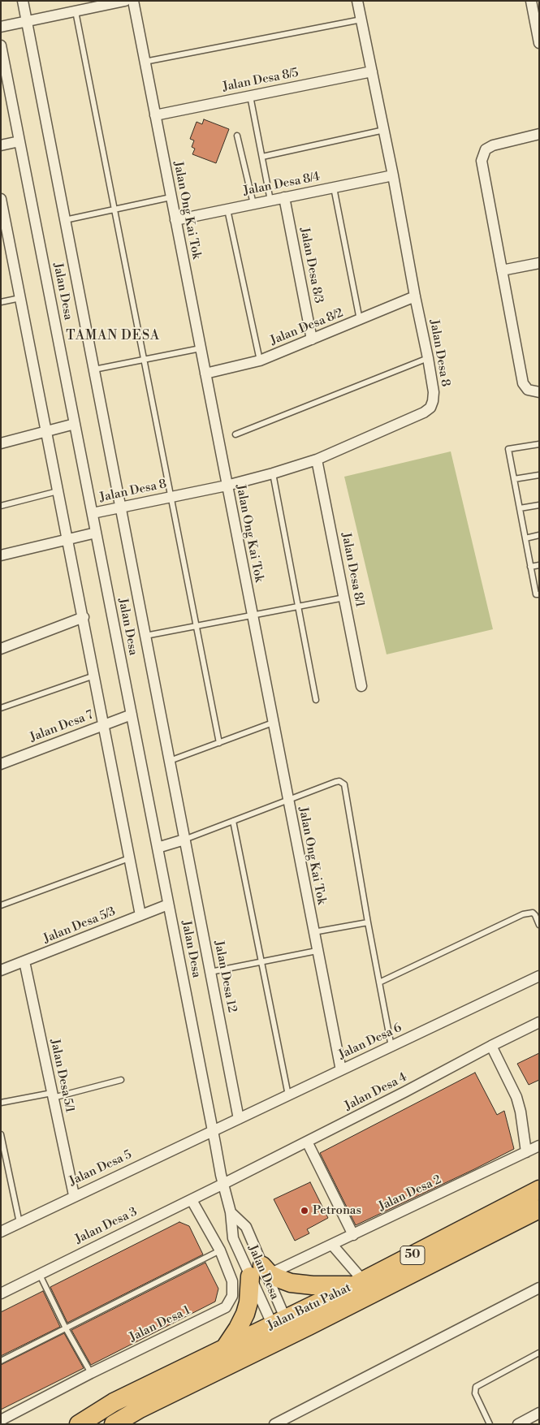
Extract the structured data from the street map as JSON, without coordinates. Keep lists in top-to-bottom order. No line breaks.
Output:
{"streets":{"highway":["50","Jalan Batu Pahat"],"street":["Jalan Desa 8/5","Jalan Desa 8/4","Jalan Ong Kai Tok","Jalan Desa 8/3","Jalan Desa","Jalan Desa 8/2","Jalan Desa 8","Jalan Desa 8/1","Jalan Desa 7","Jalan Desa 5/3","Jalan Desa 12","Jalan Desa 6","Jalan Desa 5/1","Jalan Desa 4","Jalan Desa 5","Jalan Desa 2","Jalan Desa 3","Jalan Desa 1"]},"crossings":[["Jalan Desa 8/5","Jalan Ong Kai Tok"],["Jalan Desa 8/5","Jalan Desa 8"],["Jalan Desa 8/4","Jalan Ong Kai Tok"],["Jalan Desa 8/4","Jalan Desa 8/3"],["Jalan Desa 8/4","Jalan Desa 8"],["Jalan Ong Kai Tok","Jalan Desa 8/2"],["Jalan Ong Kai Tok","Jalan Desa 8"],["Jalan Ong Kai Tok","Jalan Desa 6"],["Jalan Desa 8/3","Jalan Desa 8/2"],["Jalan Desa","Jalan Desa 8"],["Jalan Desa","Jalan Desa 7"],["Jalan Desa","Jalan Desa 5/3"],["Jalan Desa","Jalan Desa 12"],["Jalan Desa","Jalan Desa 6"],["Jalan Desa","Jalan Desa 4"],["Jalan Desa","Jalan Desa 5"],["Jalan Desa","Jalan Desa 2"],["Jalan Desa","Jalan Desa 3"],["Jalan Desa","Jalan Batu Pahat"],["Jalan Desa 8/2","Jalan Desa 8"],["Jalan Desa 8","Jalan Desa 8/1"],["Jalan Desa 5/3","Jalan Desa 5/1"],["Jalan Desa 12","Jalan Desa 6"],["Jalan Desa 6","Jalan Desa 5"],["Jalan Desa 5/1","Jalan Desa 5"],["Jalan Desa 4","Jalan Desa 3"],["Jalan Desa 3","Jalan Desa 1"]],"districts":["TAMAN DESA"],"places":["Petronas"]}
